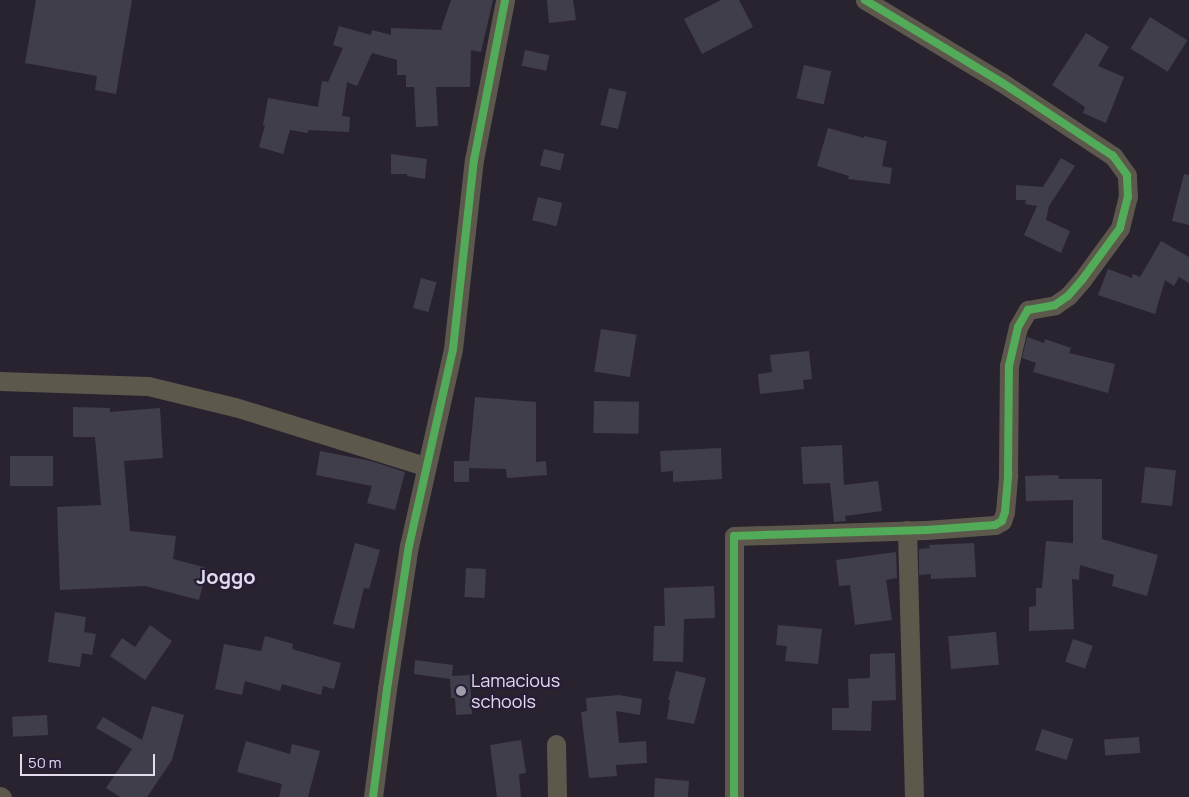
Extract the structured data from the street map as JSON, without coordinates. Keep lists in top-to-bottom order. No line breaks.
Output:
{"districts":["Joggo"],"places":["Lamacious schools"],"scale_bar":"50 m"}
